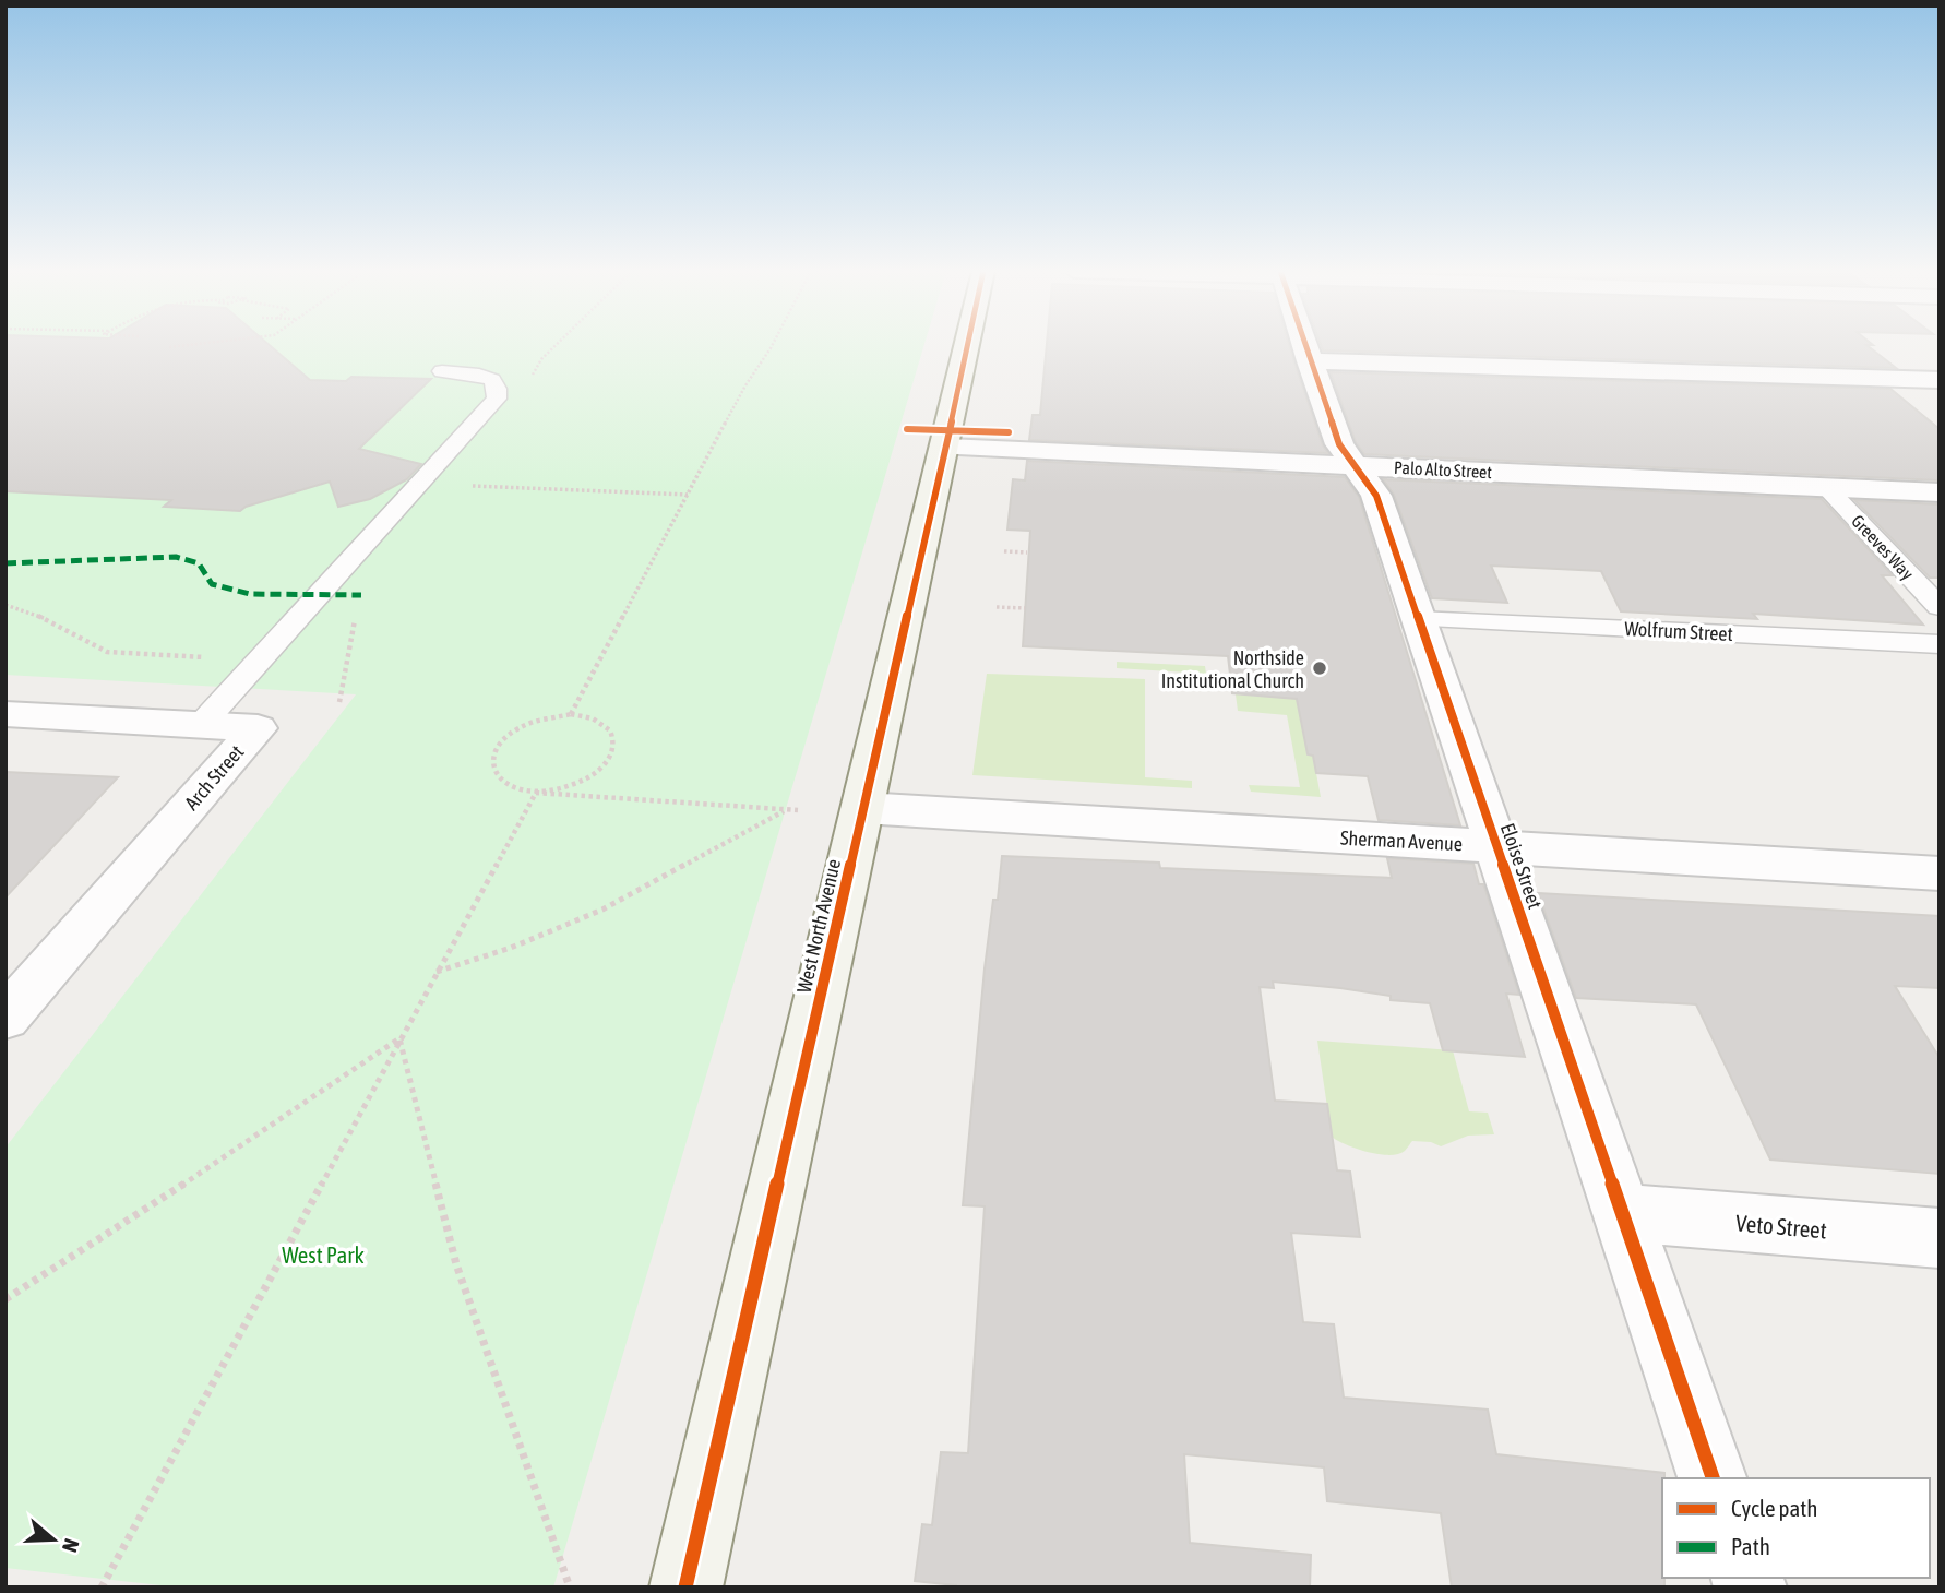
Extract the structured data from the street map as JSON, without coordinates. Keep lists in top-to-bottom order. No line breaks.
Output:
{"streets":{"main road":["West North Avenue"],"street":["Palo Alto Street","Arch Street","Sherman Avenue","Eloise Street","Veto Street"],"lane":["Greeves Way","Wolfrum Street"]},"crossings":[["Palo Alto Street","Greeves Way"],["Palo Alto Street","Eloise Street"],["Palo Alto Street","West North Avenue"],["Wolfrum Street","Eloise Street"],["Sherman Avenue","Eloise Street"],["Sherman Avenue","West North Avenue"],["Eloise Street","Veto Street"]],"parks":["West Park"],"places":["Northside Institutional Church"],"legend":["Cycle path","Path"],"north":"right"}
